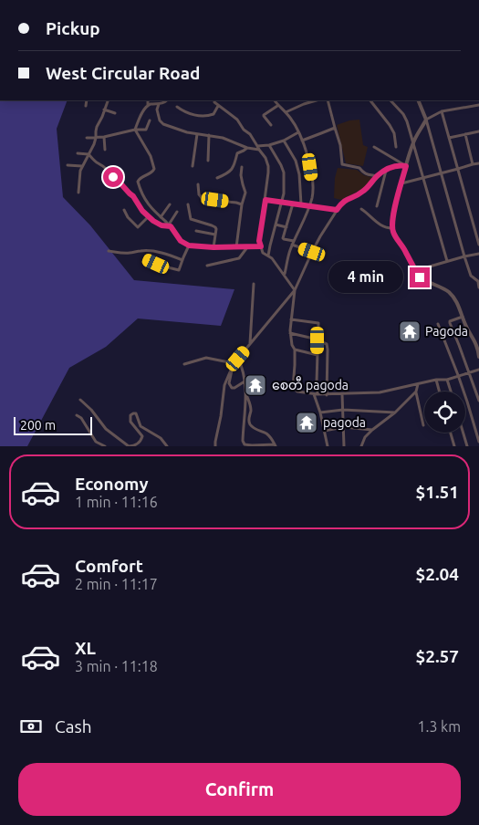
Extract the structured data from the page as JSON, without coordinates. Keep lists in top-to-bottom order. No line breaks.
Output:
{"places":{"temple":["Pagoda","စေတီ pagoda","pagoda"]},"scale_bar":"200 m","page":{"banner":["Pickup","West Circular Road"],"bubble":"4 min","scale":"200 m","list":[{"name":"Economy","note":"1 min · 11:16","value":"$1.51"},{"name":"Comfort","note":"2 min · 11:17","value":"$2.04"},{"name":"XL","note":"3 min · 11:18","value":"$2.57"}],"pay":["Cash","1.3 km"],"buttons":"Confirm"}}
